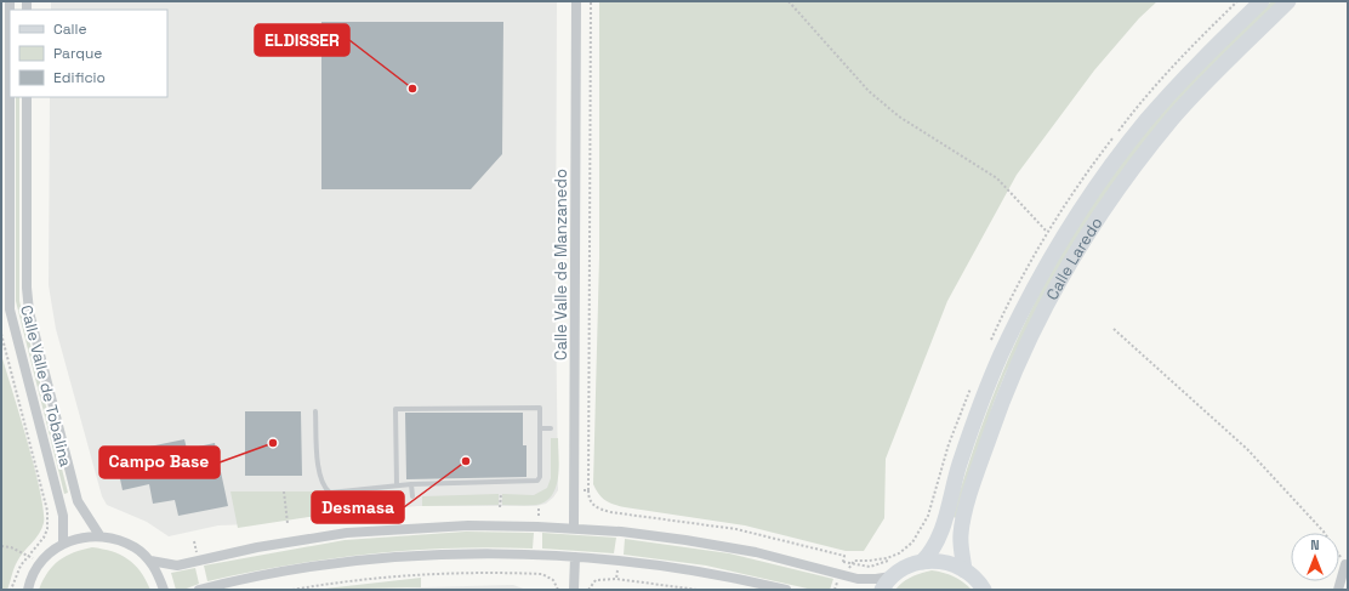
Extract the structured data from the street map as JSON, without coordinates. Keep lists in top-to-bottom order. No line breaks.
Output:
{"streets":{"main road":["Calle Laredo"],"street":["Calle Valle de Manzanedo","Calle Valle de Tobalina"]},"places":["ELDISSER","Campo Base","Desmasa"],"legend":["Calle","Parque","Edificio"],"north":"top"}
